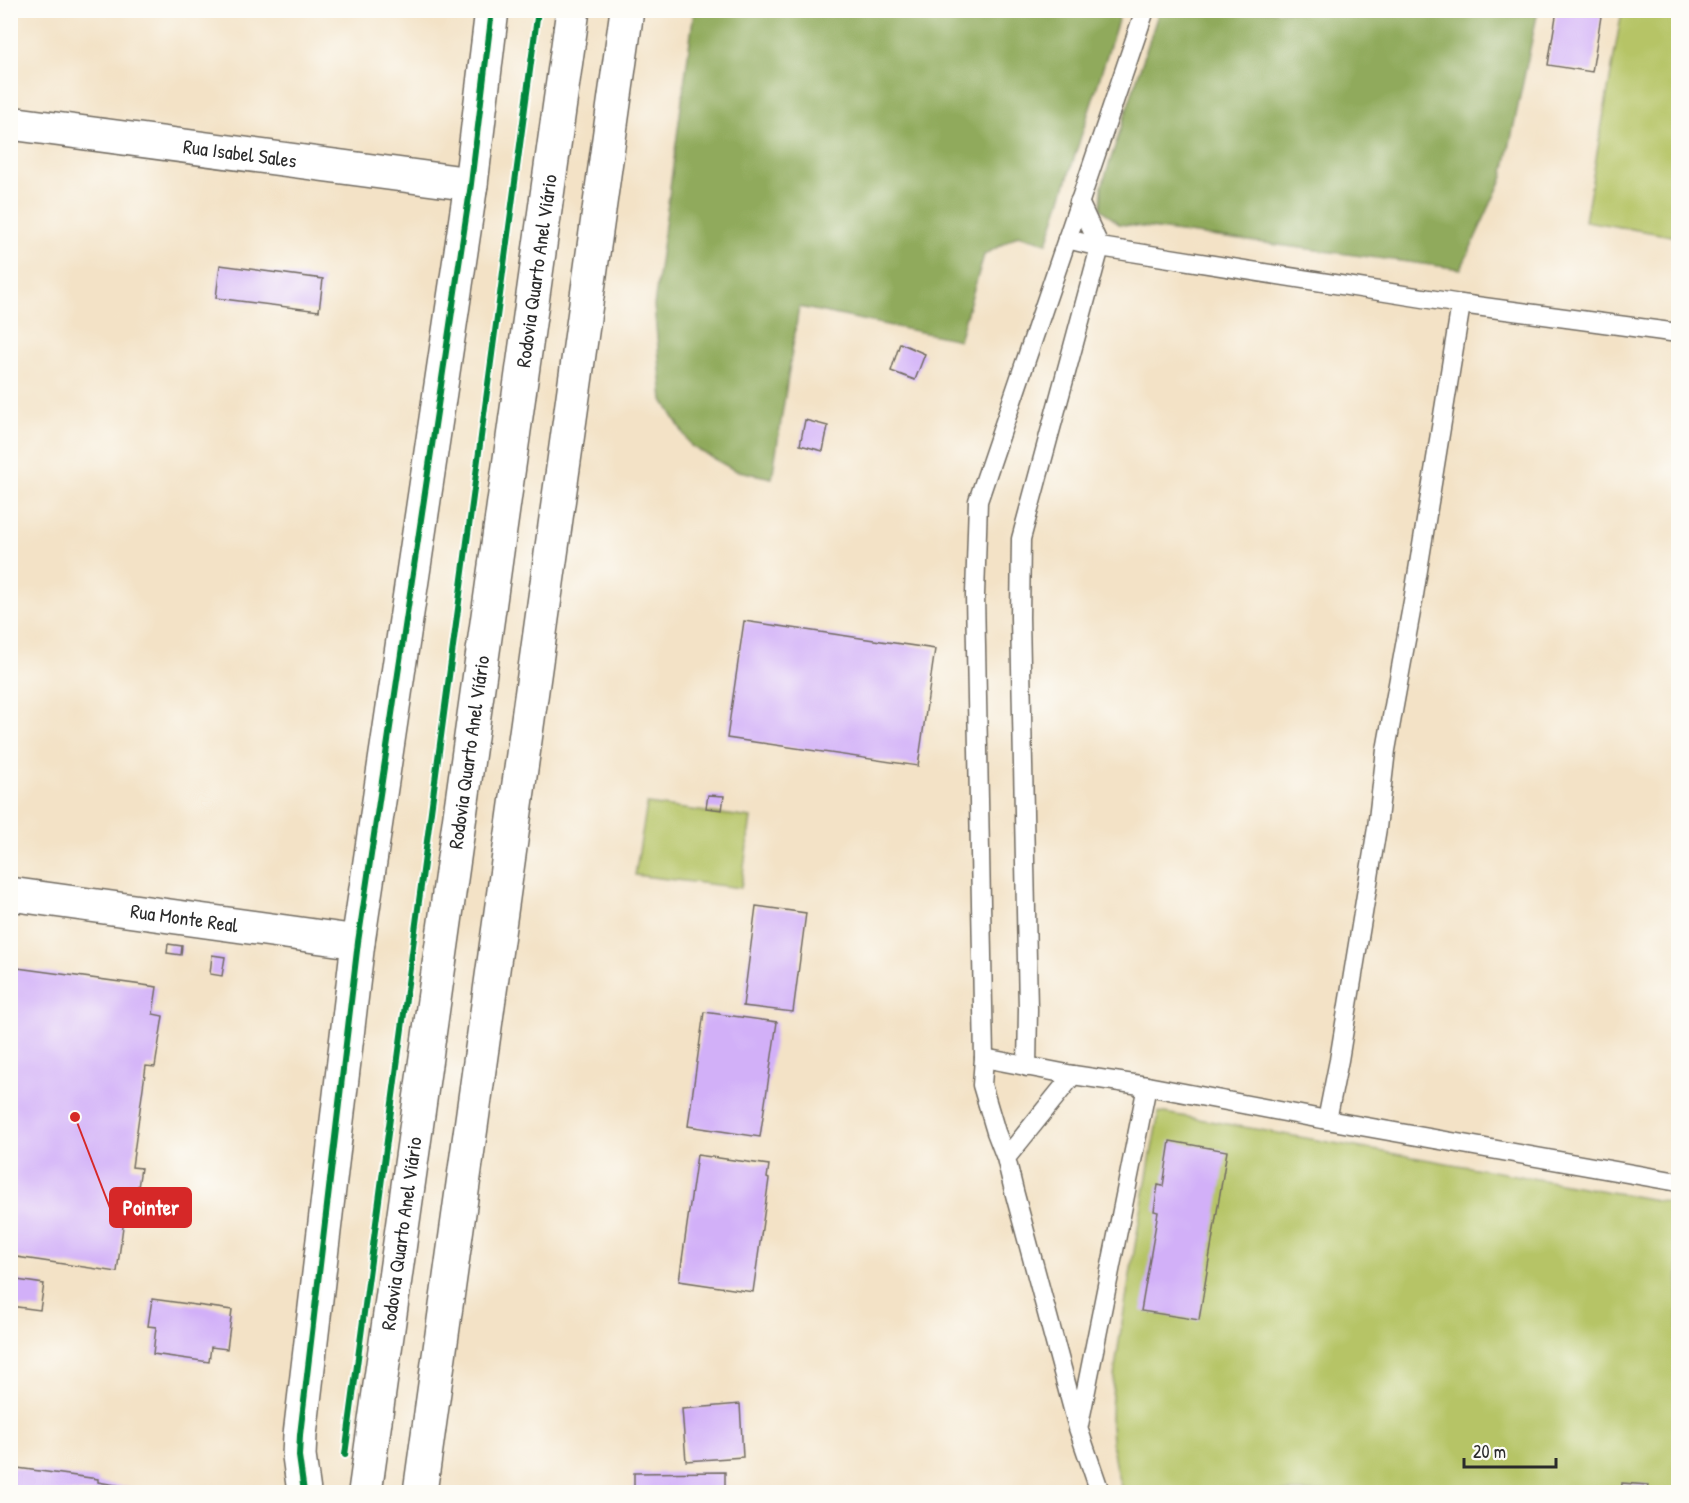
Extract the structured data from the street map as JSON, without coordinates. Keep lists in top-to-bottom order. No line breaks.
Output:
{"streets":{"main road":["Rua Isabel Sales","Rodovia Quarto Anel Viário","Rua Monte Real"]},"places":["Pointer"],"scale_bar":"20 m"}
